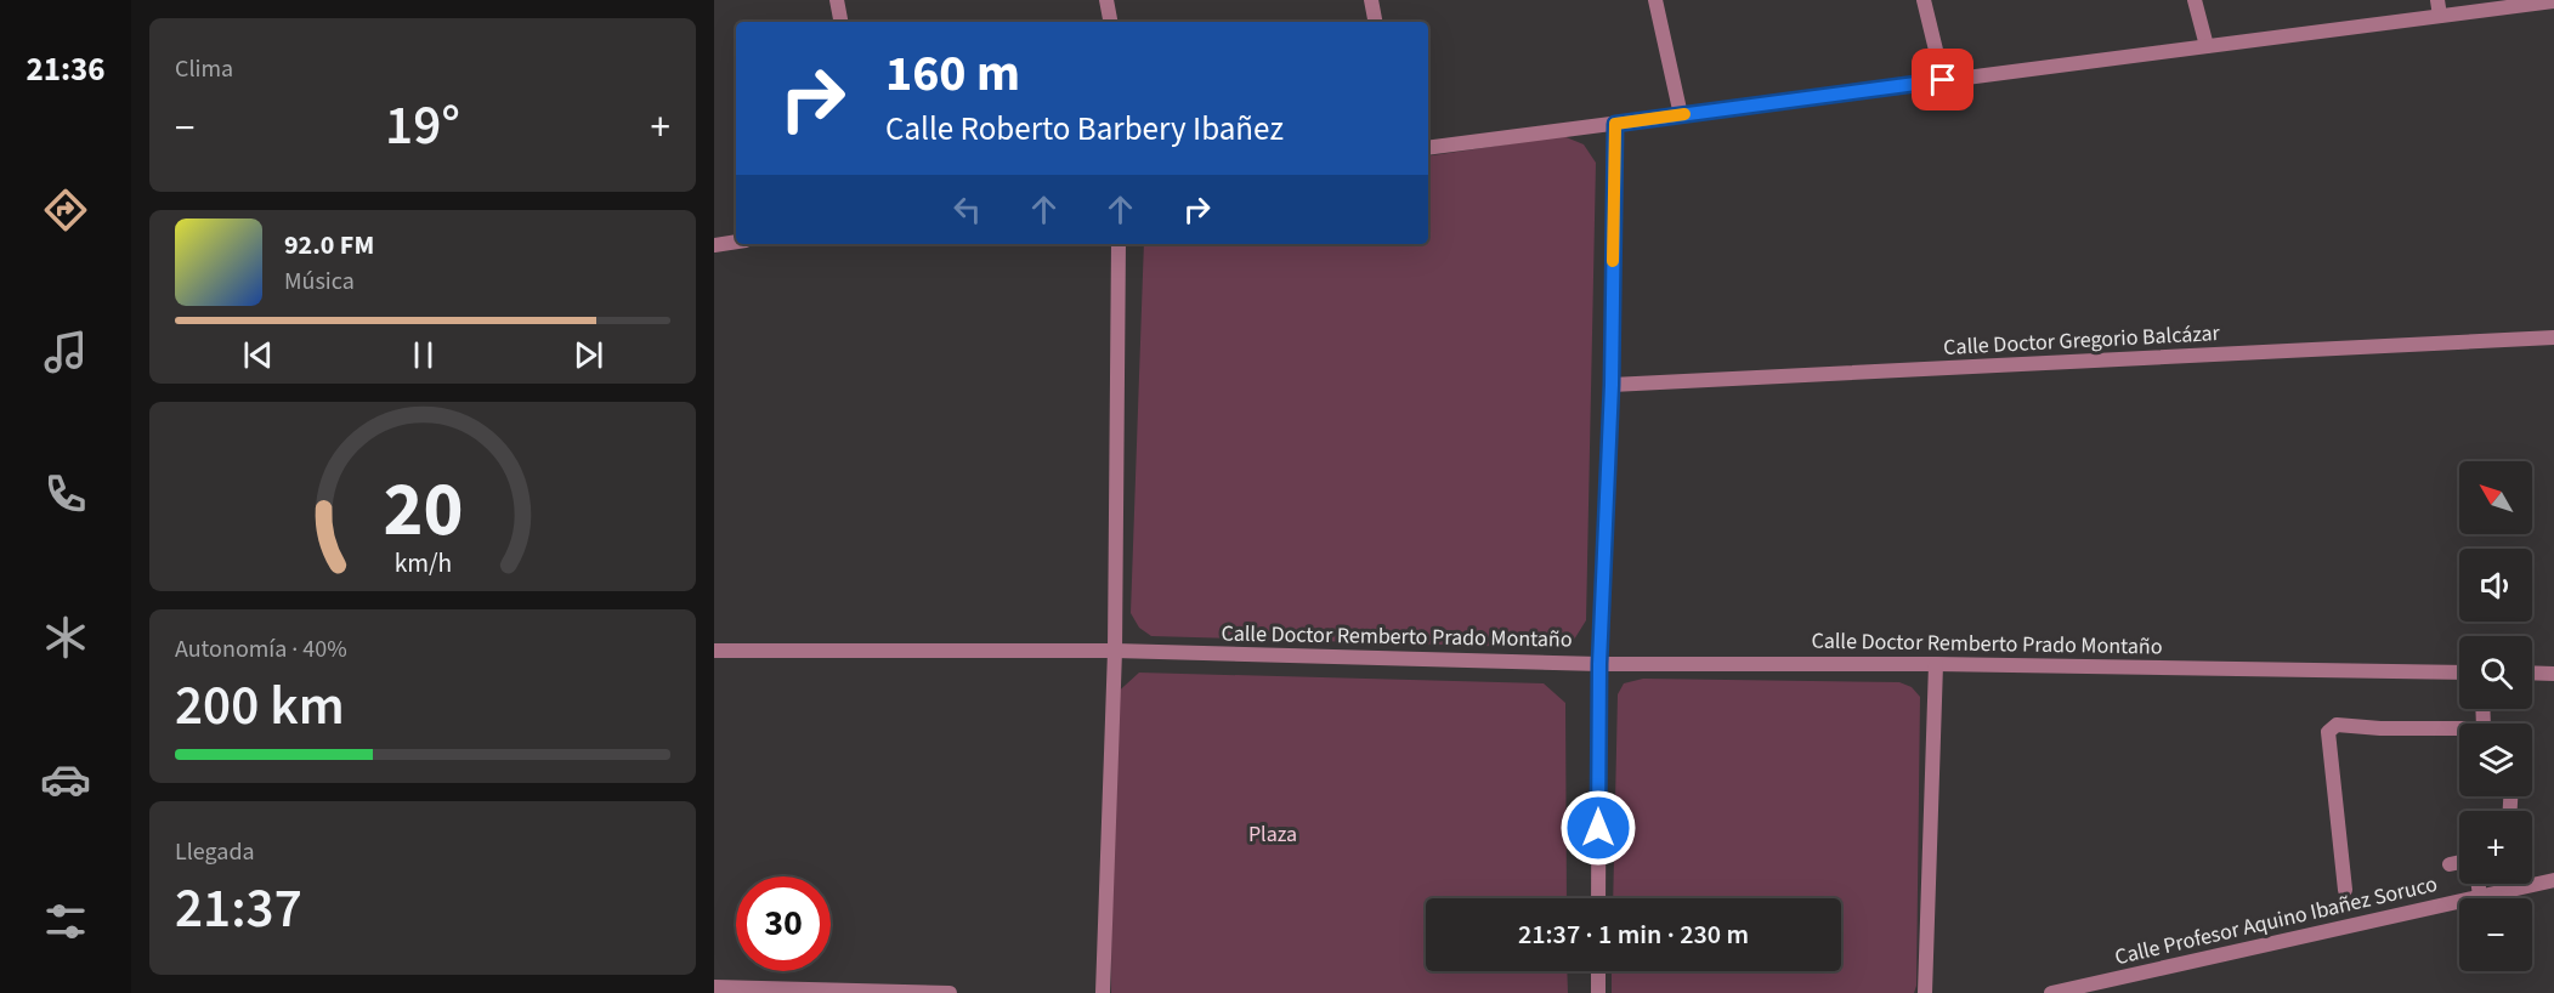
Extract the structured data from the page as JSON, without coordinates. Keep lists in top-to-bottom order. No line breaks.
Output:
{"streets":{"street":["Calle Doctor Gregorio Balcázar","Calle Doctor Remberto Prado Montaño","Calle Profesor Aquino Ibañez Soruco"]},"parks":["Plaza"],"north":"top left","page":{"tabs":"21:36","tile":["Clima",["Autonomía · 40%","200 km"],["Llegada","21:37"]],"turn":["160 m","Calle Roberto Barbery Ibañez"],"heat":["−","19°","+"],"song":["92.0 FM","Música"],"map_buttons":["+","−"],"limit":"30","trip":"21:37 · 1 min · 230 m","gauge":["20","km/h"]}}
